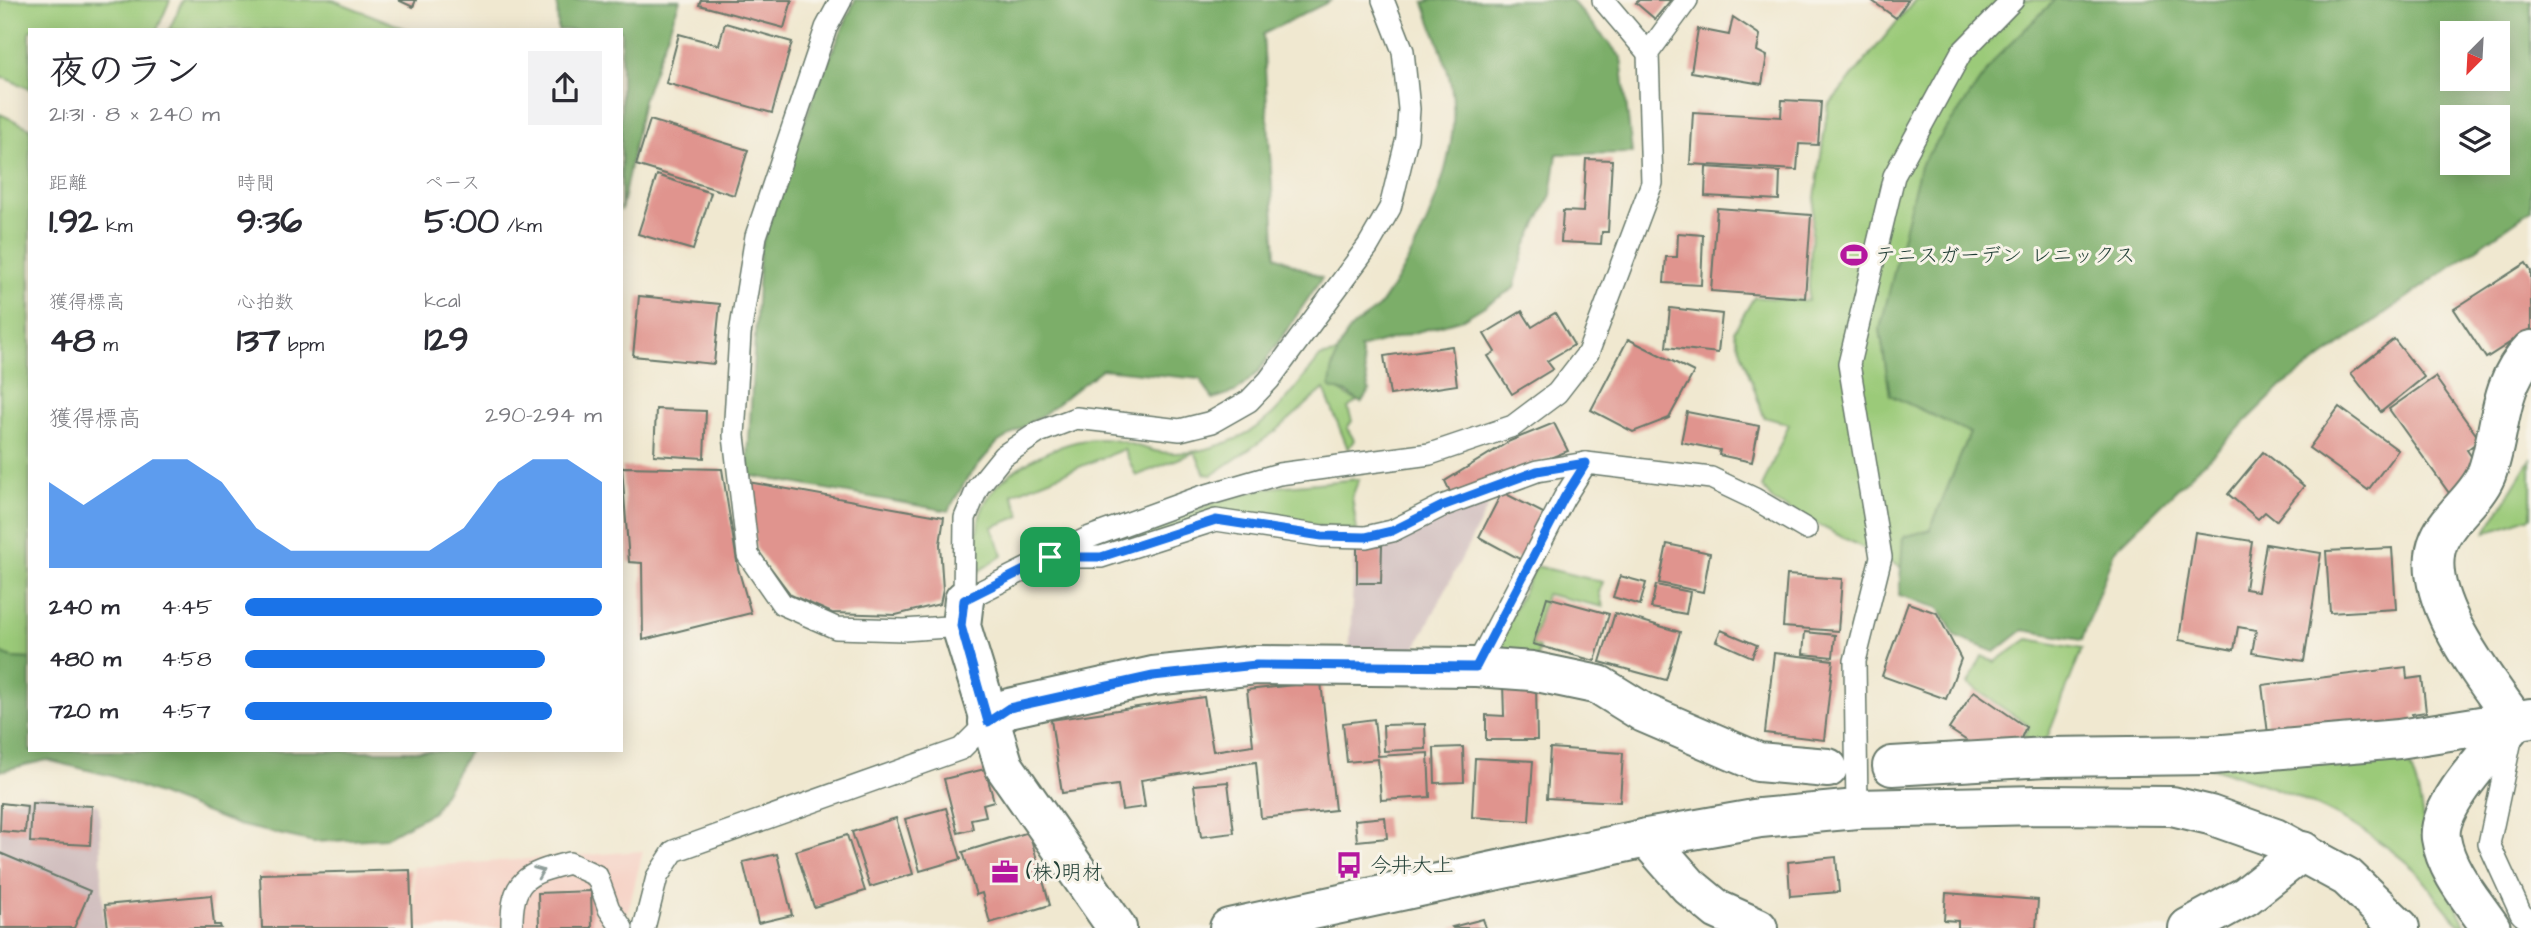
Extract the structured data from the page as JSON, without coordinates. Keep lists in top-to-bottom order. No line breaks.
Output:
{"places":{"sports":["テニスガーデン レニックス"],"bus stop":["今井大上"],"office":["(株)明材"]},"north":"bottom left","page":{"heading":["夜のラン","21:31 · 8 × 240 m"],"stats":[["距離","1.92 km"],["時間","9:36"],["ペース","5:00 /km"],["獲得標高","48 m"],["心拍数","137 bpm"],["kcal","129"]],"chart":["獲得標高","290–294 m"],"list":[{"name":"240 m","note":"4:45"},{"name":"480 m","note":"4:58"},{"name":"720 m","note":"4:57"}]}}
